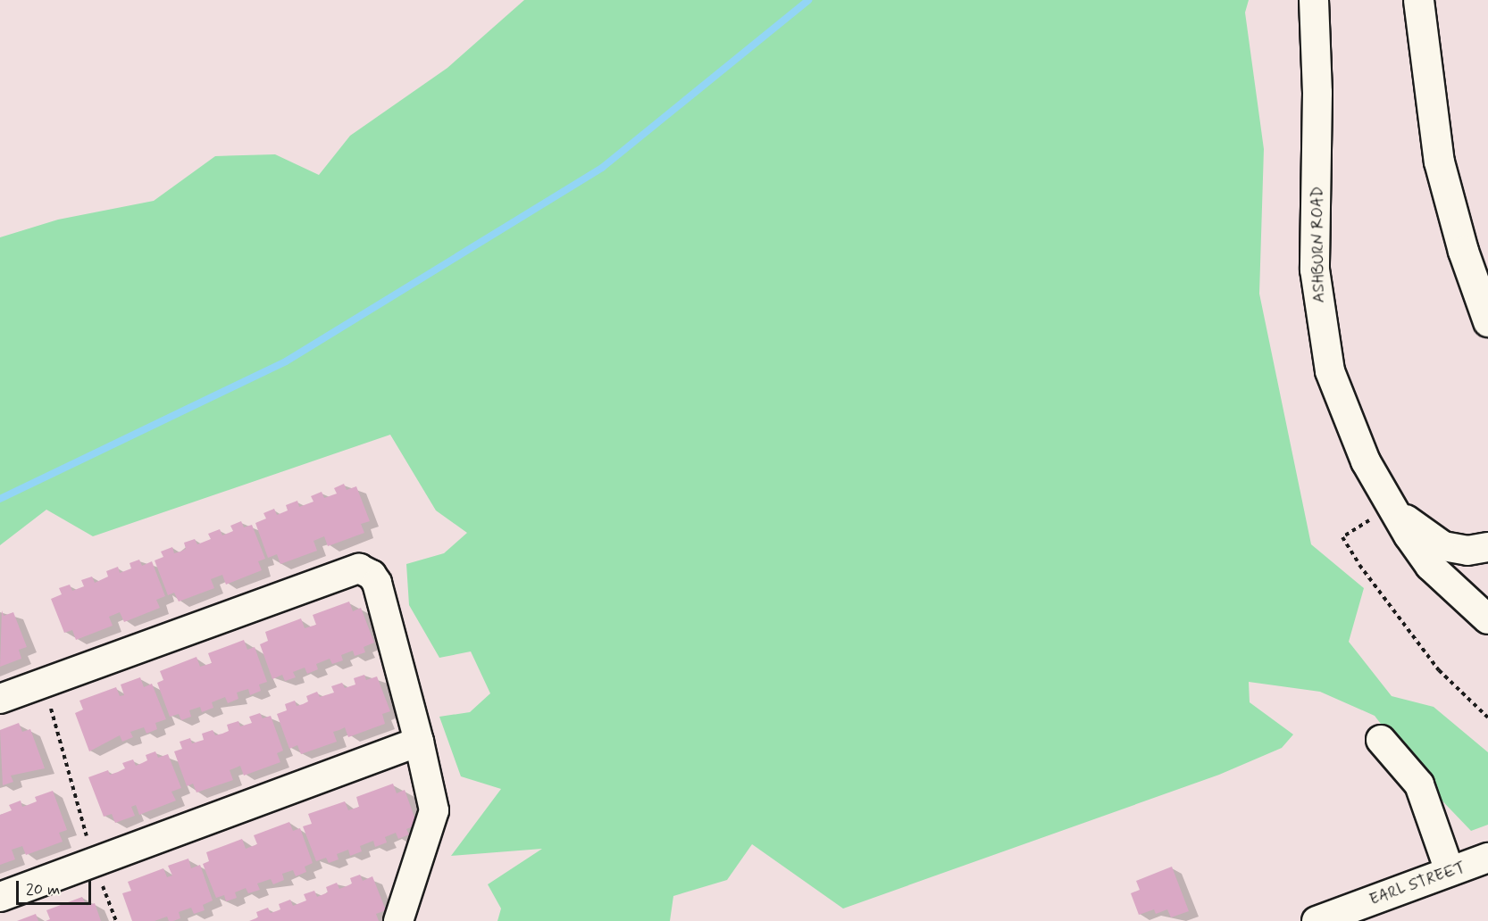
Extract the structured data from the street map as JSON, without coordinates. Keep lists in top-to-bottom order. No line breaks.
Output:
{"streets":{"street":["ASHBURN ROAD","EARL STREET"]},"scale_bar":"20 m"}
